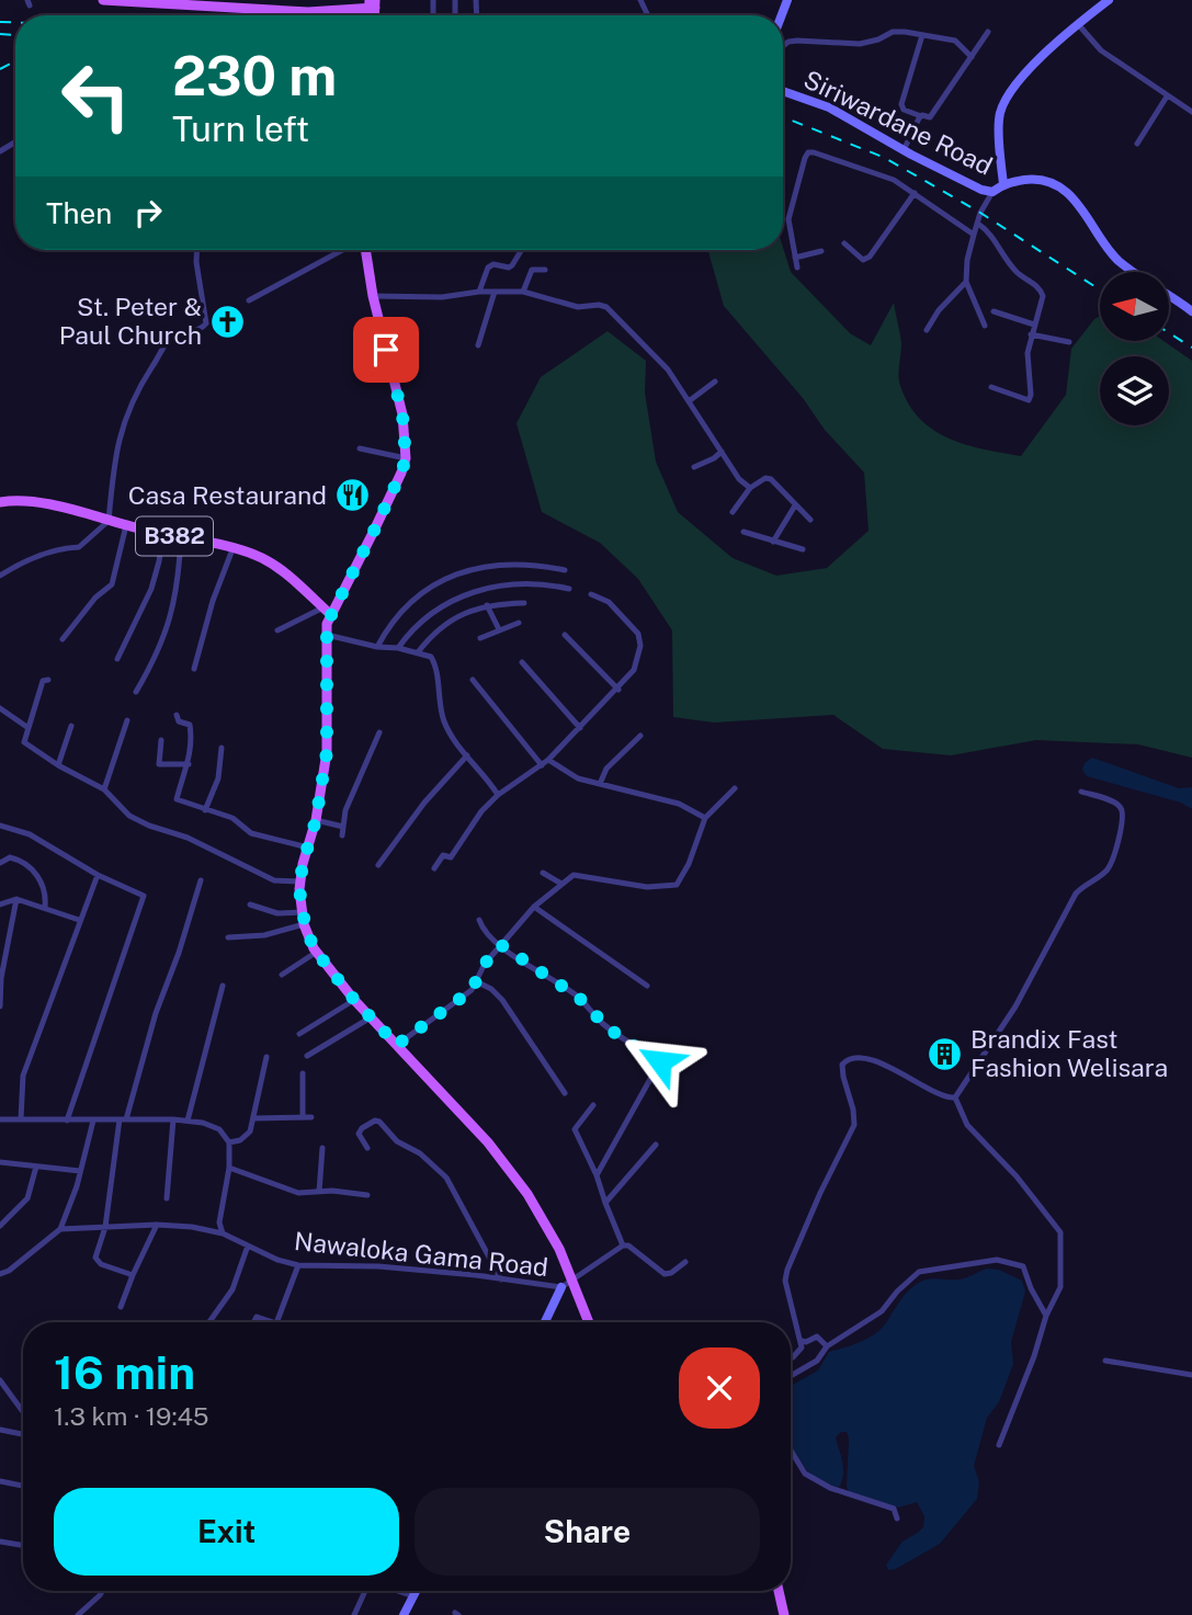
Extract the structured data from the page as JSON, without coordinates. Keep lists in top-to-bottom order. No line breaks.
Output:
{"streets":{"main road":["B382"],"street":["Siriwardane Road","Nawaloka Gama Road"]},"places":{"church":["St. Peter & Paul Church"],"restaurant":["Casa Restaurand"],"building":["Brandix Fast Fashion Welisara"]},"north":"left","page":{"turn":["230 m","Turn left"],"then":"Then","heading":["16 min","1.3 km · 19:45"],"buttons":["Exit","Share"]}}
